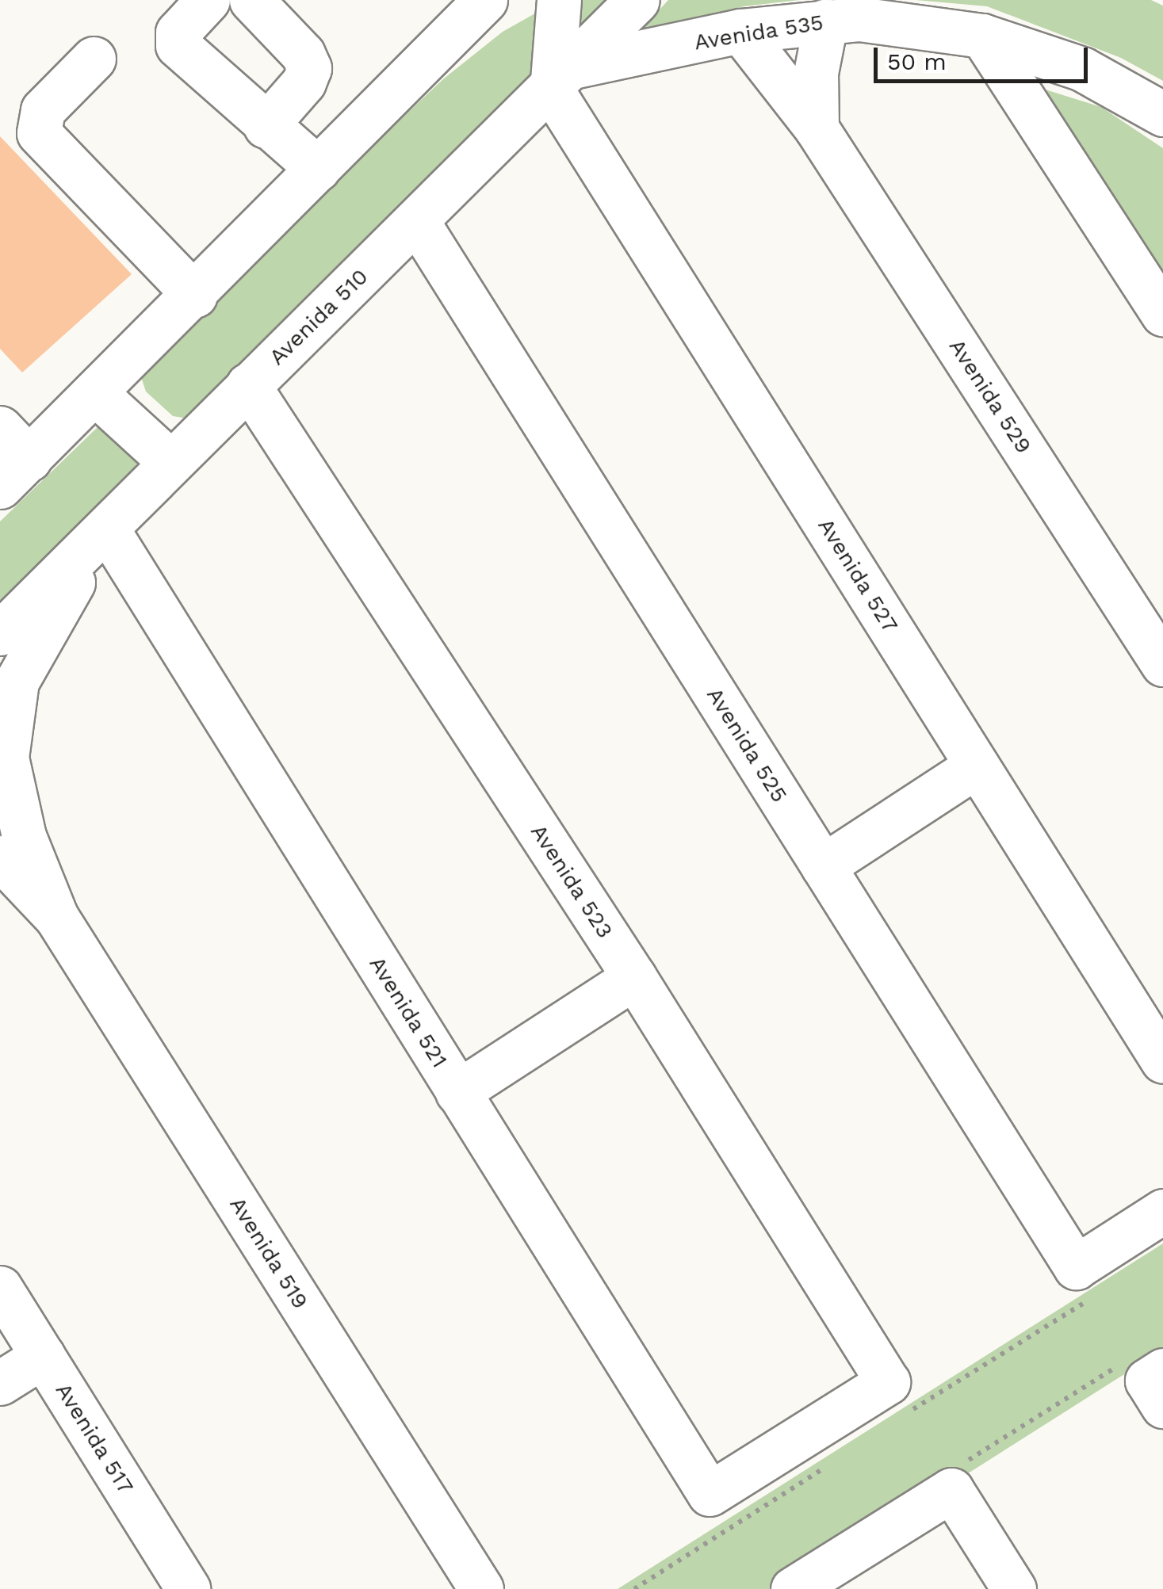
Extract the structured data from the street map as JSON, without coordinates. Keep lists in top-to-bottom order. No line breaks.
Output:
{"streets":{"street":["Avenida 535","Avenida 510","Avenida 529","Avenida 527","Avenida 525","Avenida 523","Avenida 521","Avenida 519","Avenida 517"]},"crossings":[["Avenida 535","Avenida 510"],["Avenida 535","Avenida 529"],["Avenida 535","Avenida 527"],["Avenida 510","Avenida 527"],["Avenida 510","Avenida 525"],["Avenida 510","Avenida 523"],["Avenida 510","Avenida 521"]],"scale_bar":"50 m"}
